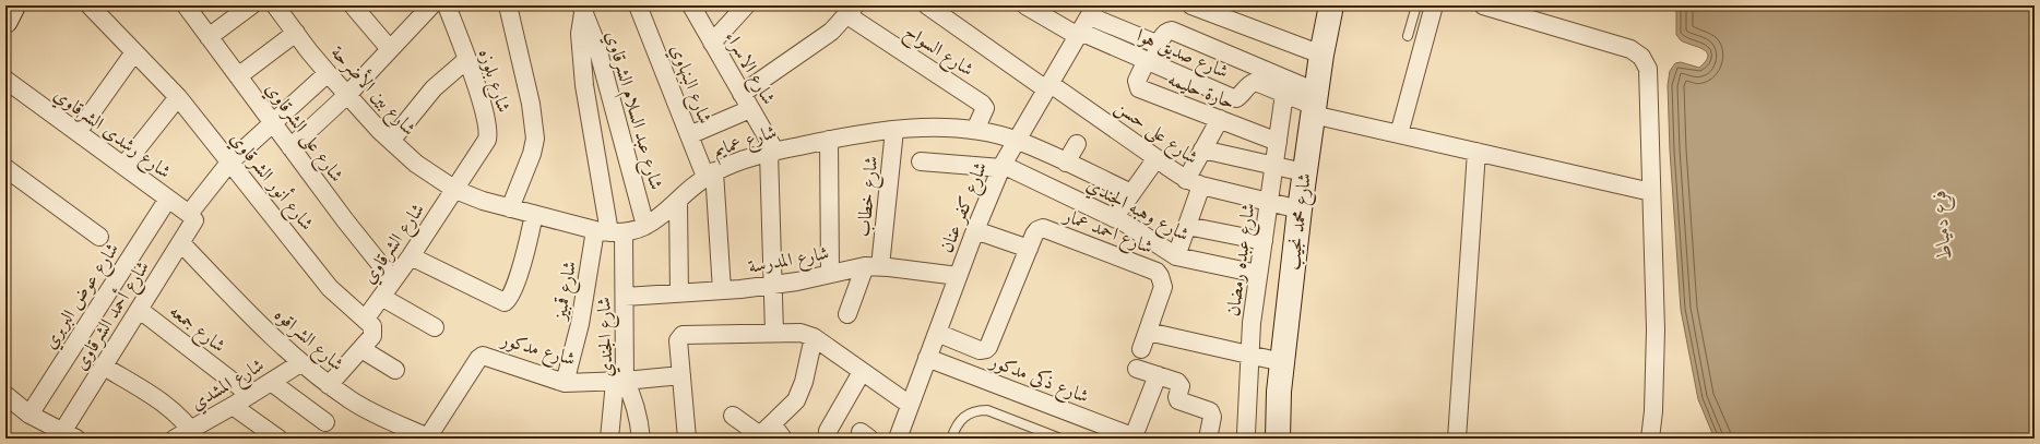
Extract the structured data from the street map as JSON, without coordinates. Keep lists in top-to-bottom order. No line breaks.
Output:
{"streets":{"street":["شارع السواح","شارع صديق هوا","شارع الاسراء","شارع بلوزه","شارع البنهاوي","شارع بين الأضرحة","حارة حليمه","شارع عبد السلام الشرقاوي","شارع على الشرقاوي","شارع على حسن","شارع رشدى الشرقاوي","شارع عمايم","شارع أنور الشرقاوي","شارع خطاب","شارع كفر عنان","شارع وهبه الجندي","شارع محمد نجيب","شارع احمد عمار","شارع الشرقاوي","شارع المدرسة","شارع عبده رمضان","شارع قمبيز","شارع عوض البربري","شارع أحمد الشرقاوى","شارع جمعه","شارع الجندي","شارع الشراقوه","شارع مدكور","شارع ذكى مدكور","شارع المشدي"]},"crossings":[["شارع السواح","شارع عمايم"],["شارع صديق هوا","حارة حليمه"],["شارع صديق هوا","شارع كفر عنان"],["شارع صديق هوا","شارع محمد نجيب"],["شارع صديق هوا","شارع عبده رمضان"],["شارع الاسراء","شارع عمايم"],["شارع بلوزه","شارع بين الأضرحة"],["شارع بلوزه","شارع الشرقاوي"],["شارع البنهاوي","شارع عمايم"],["شارع البنهاوي","شارع المدرسة"],["شارع بين الأضرحة","شارع الشرقاوي"],["شارع بين الأضرحة","شارع أحمد الشرقاوى"],["حارة حليمه","شارع عبده رمضان"],["شارع عبد السلام الشرقاوي","شارع عمايم"],["شارع على الشرقاوي","شارع الشرقاوي"],["شارع على الشرقاوي","شارع أحمد الشرقاوى"],["شارع على حسن","شارع كفر عنان"],["شارع على حسن","شارع محمد نجيب"],["شارع على حسن","شارع عبده رمضان"],["شارع رشدى الشرقاوي","شارع عوض البربري"],["شارع رشدى الشرقاوي","شارع أحمد الشرقاوى"],["شارع عمايم","شارع خطاب"],["شارع عمايم","شارع كفر عنان"],["شارع عمايم","شارع قمبيز"],["شارع عمايم","شارع الجندي"],["شارع أنور الشرقاوي","شارع الشرقاوي"],["شارع أنور الشرقاوي","شارع أحمد الشرقاوى"],["شارع أنور الشرقاوي","شارع الشراقوه"],["شارع خطاب","شارع المدرسة"],["شارع كفر عنان","شارع وهبه الجندي"],["شارع كفر عنان","شارع احمد عمار"],["شارع كفر عنان","شارع المدرسة"],["شارع كفر عنان","شارع ذكى مدكور"],["شارع وهبه الجندي","شارع عبده رمضان"],["شارع المدرسة","شارع الجندي"],["شارع قمبيز","شارع الجندي"],["شارع قمبيز","شارع مدكور"],["شارع أحمد الشرقاوى","شارع جمعه"],["شارع أحمد الشرقاوى","شارع الشراقوه"],["شارع جمعه","شارع المشدي"],["شارع الجندي","شارع مدكور"],["شارع الشراقوه","شارع مدكور"],["شارع الشراقوه","شارع المشدي"]],"water":["فرع دمياط"]}
